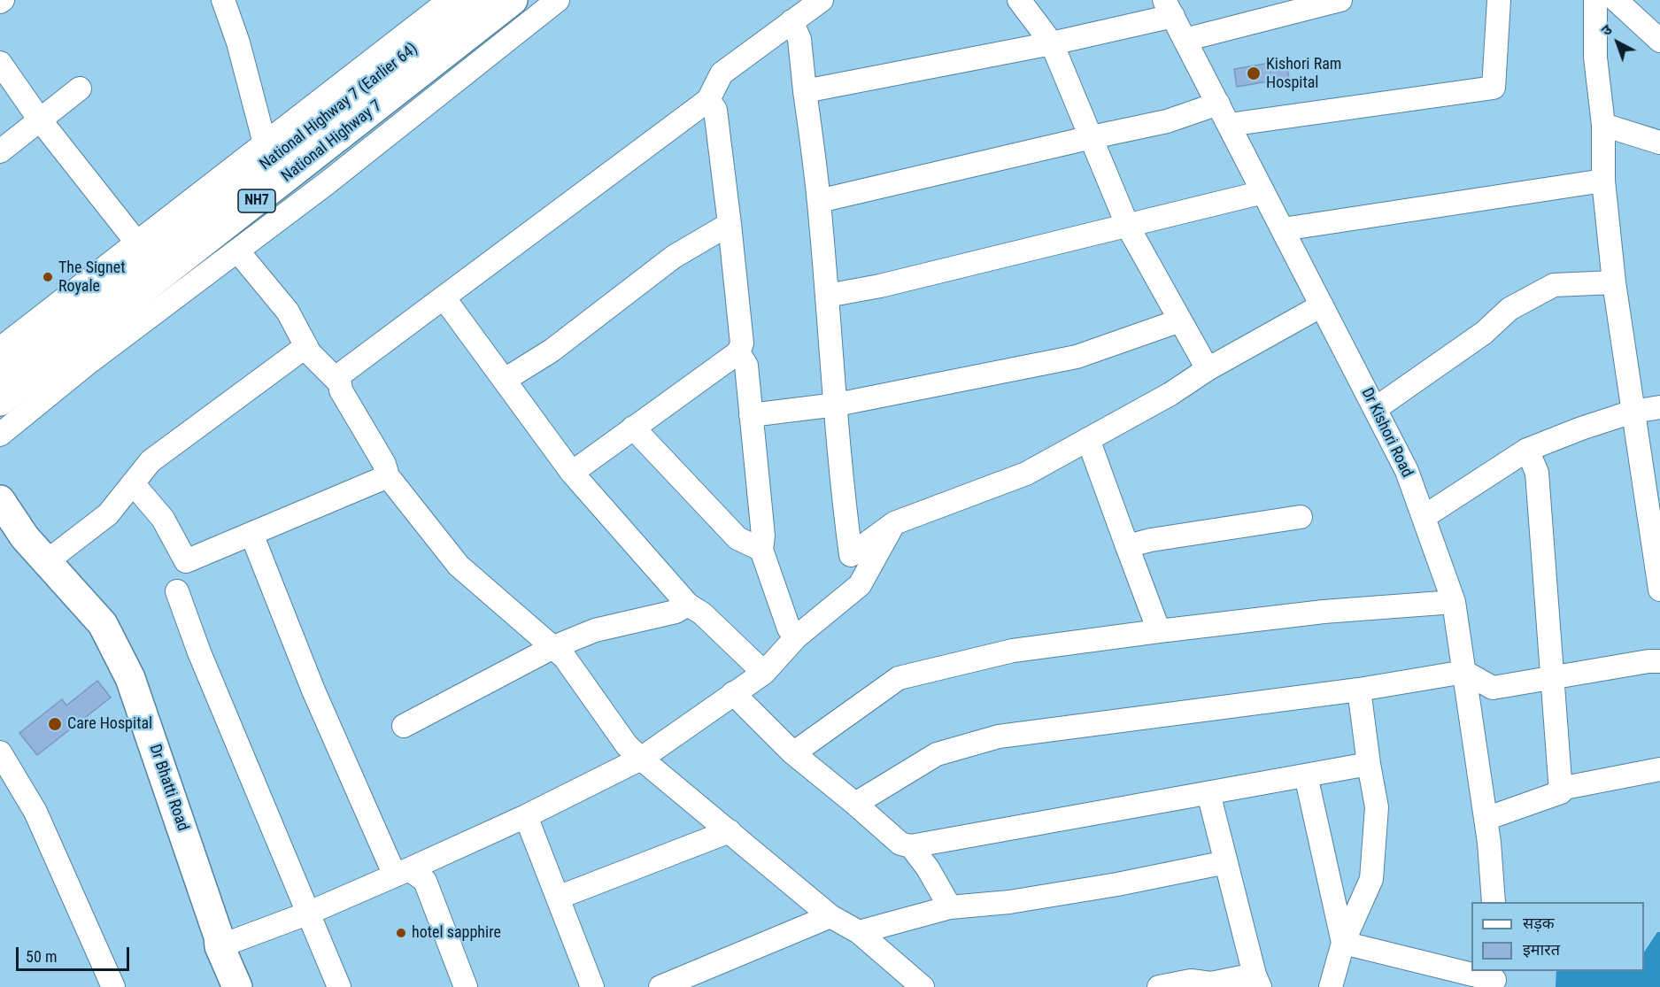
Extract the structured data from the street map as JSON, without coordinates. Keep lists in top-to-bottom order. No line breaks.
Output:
{"streets":{"main road":["National Highway 7 (Earlier 64)","National Highway 7","NH7","Dr Bhatti Road"],"street":["Dr Kishori Road"]},"places":["Kishori Ram Hospital","The Signet Royale","Care Hospital","hotel sapphire"],"legend":["सड़क","इमारत"],"scale_bar":"50 m","north":"top left"}
